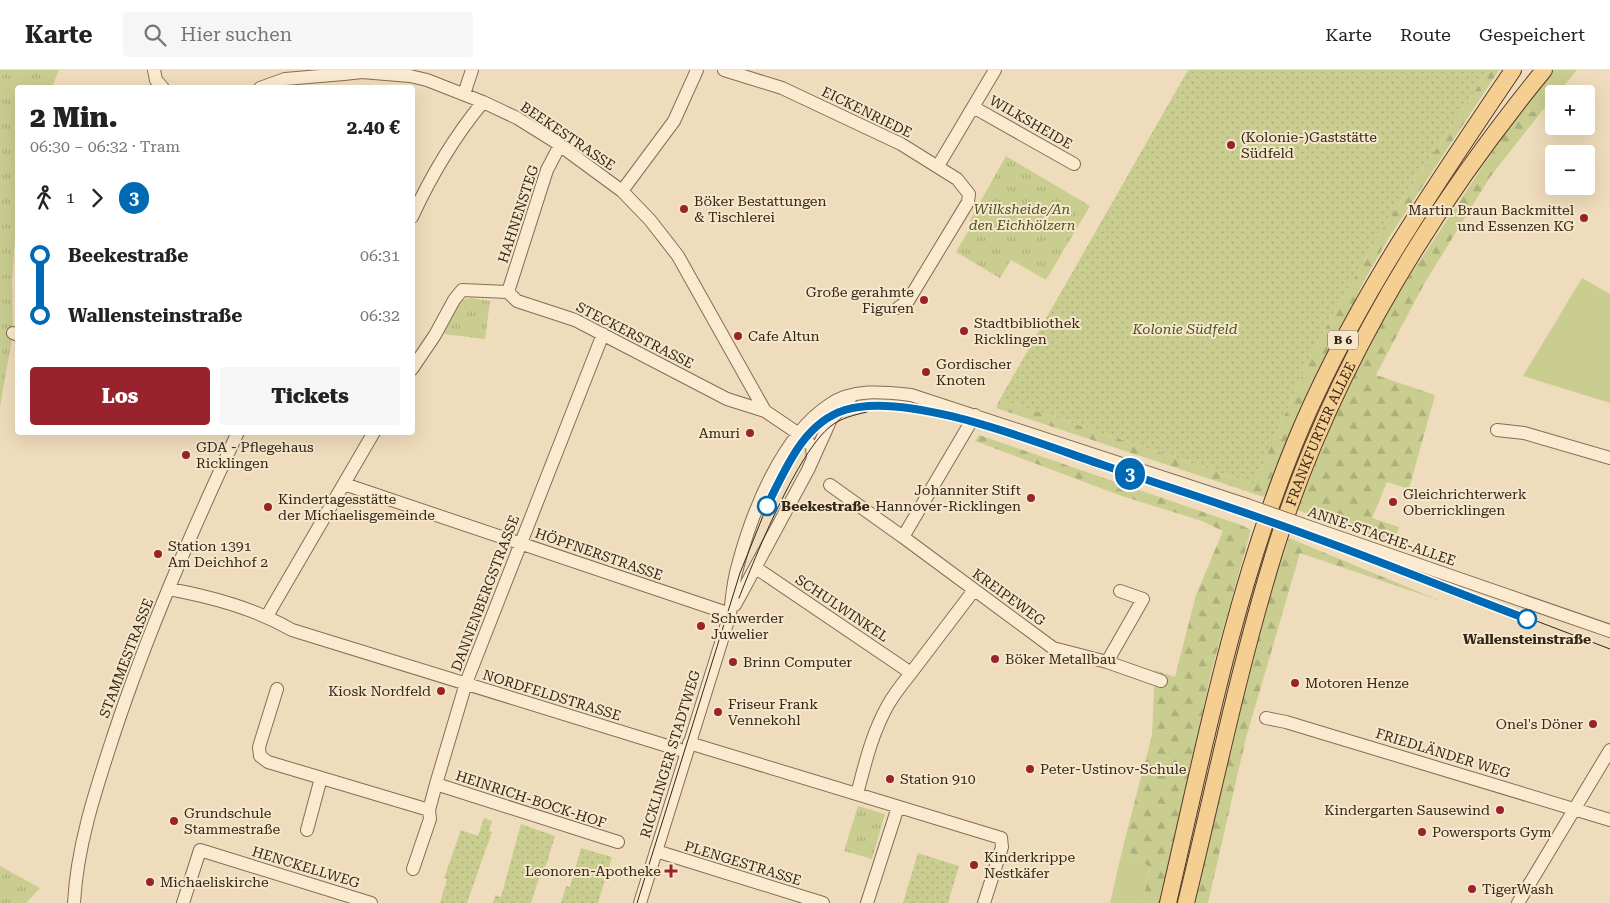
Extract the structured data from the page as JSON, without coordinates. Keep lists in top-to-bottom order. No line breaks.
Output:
{"streets":{"main road":["B 6","FRANKFURTER ALLEE"],"street":["EICKENRIEDE","WILKSHEIDE","BEEKESTRASSE","HAHNENSTEG","STECKERSTRASSE","ANNE-STACHE-ALLEE","HÖPFNERSTRASSE","DANNENBERGSTRASSE","KREIPEWEG","SCHULWINKEL","STAMMESTRASSE","NORDFELDSTRASSE","FRIEDLÄNDER WEG","RICKLINGER STADTWEG","HEINRICH-BOCK-HOF","PLENGESTRASSE","HENCKELLWEG"]},"crossings":[["EICKENRIEDE","WILKSHEIDE"],["BEEKESTRASSE","HAHNENSTEG"],["BEEKESTRASSE","STECKERSTRASSE"],["BEEKESTRASSE","ANNE-STACHE-ALLEE"],["BEEKESTRASSE","RICKLINGER STADTWEG"],["HAHNENSTEG","STECKERSTRASSE"],["STECKERSTRASSE","DANNENBERGSTRASSE"],["ANNE-STACHE-ALLEE","RICKLINGER STADTWEG"],["HÖPFNERSTRASSE","DANNENBERGSTRASSE"],["HÖPFNERSTRASSE","RICKLINGER STADTWEG"],["DANNENBERGSTRASSE","NORDFELDSTRASSE"],["DANNENBERGSTRASSE","HEINRICH-BOCK-HOF"],["SCHULWINKEL","RICKLINGER STADTWEG"],["STAMMESTRASSE","NORDFELDSTRASSE"],["NORDFELDSTRASSE","RICKLINGER STADTWEG"],["RICKLINGER STADTWEG","PLENGESTRASSE"]],"parks":["Wilksheide/An den Eichhölzern","Kolonie Südfeld"],"places":{"other":["(Kolonie-)Gaststätte Südfeld","Böker Bestattungen & Tischlerei","Martin Braun Backmittel und Essenzen KG","Große gerahmte Figuren","Stadtbibliothek Ricklingen","Cafe Altun","Gordischer Knoten","Amuri","GDA - Pflegehaus Ricklingen","Johanniter Stift Hannover-Ricklingen","Gleichrichterwerk Oberricklingen","Beekestraße","Kindertagesstätte der Michaelisgemeinde","Station 1391 Am Deichhof 2","Wallensteinstraße","Schwerder Juwelier","Böker Metallbau","Brinn Computer","Motoren Henze","Kiosk Nordfeld","Friseur Frank Vennekohl","Onel's Döner","Peter-Ustinov-Schule","Station 910","Kindergarten Sausewind","Grundschule Stammestraße","Powersports Gym","Kinderkrippe Nestkäfer","Michaeliskirche","TigerWash"],"health":["Leonoren-Apotheke"]},"lines":["tram line 3"],"page":{"header":"Karte","search":"Hier suchen","nav":["Karte","Route","Gespeichert"],"on_map":"3","map_buttons":["+","−"],"heading":["2 Min.","06:30 – 06:32 · Tram","2.40 €"],"legs":["1","3"],"list":[{"name":"Beekestraße","value":"06:31"},{"name":"Wallensteinstraße","value":"06:32"}],"buttons":["Los","Tickets"]}}
